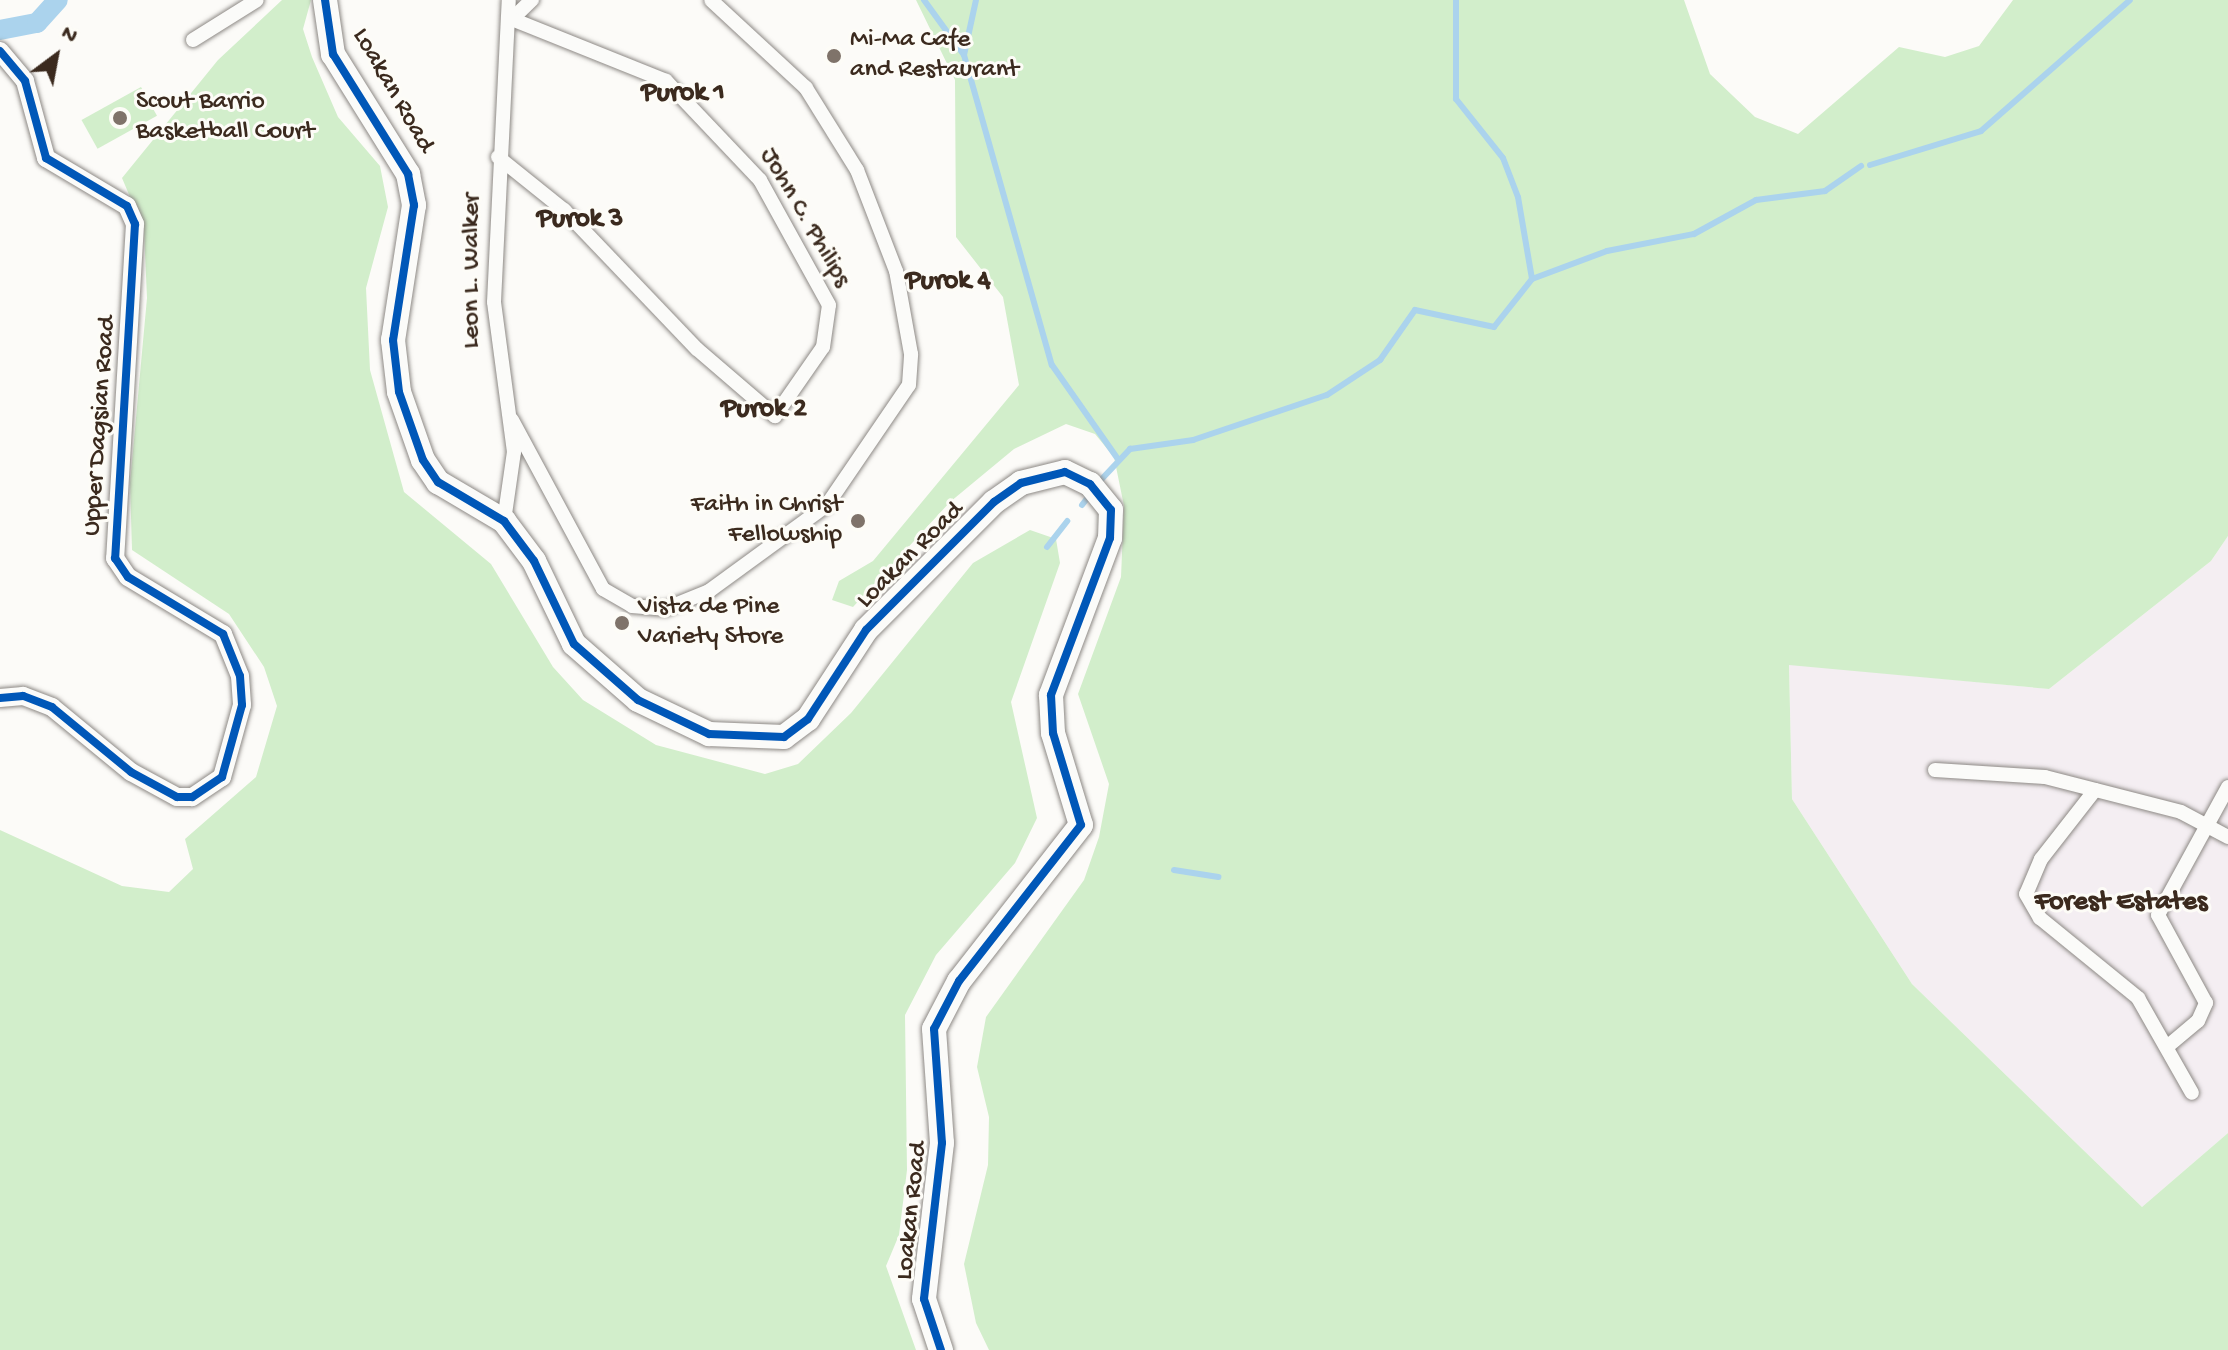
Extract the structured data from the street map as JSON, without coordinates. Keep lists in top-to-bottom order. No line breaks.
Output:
{"streets":{"main road":["Loakan Road"],"street":["John C. Philips","Leon L. Walker","Upper Dagsian Road"]},"crossings":[["Loakan Road","Leon L. Walker"],["John C. Philips","Leon L. Walker"]],"districts":["Purok 1","Purok 3","Purok 4","Purok 2","Forest Estates"],"places":["Mi-Ma Cafe and Restaurant","Scout Barrio Basketball Court","Faith in Christ Fellowship","Vista de Pine Variety Store"],"north":"top right"}
